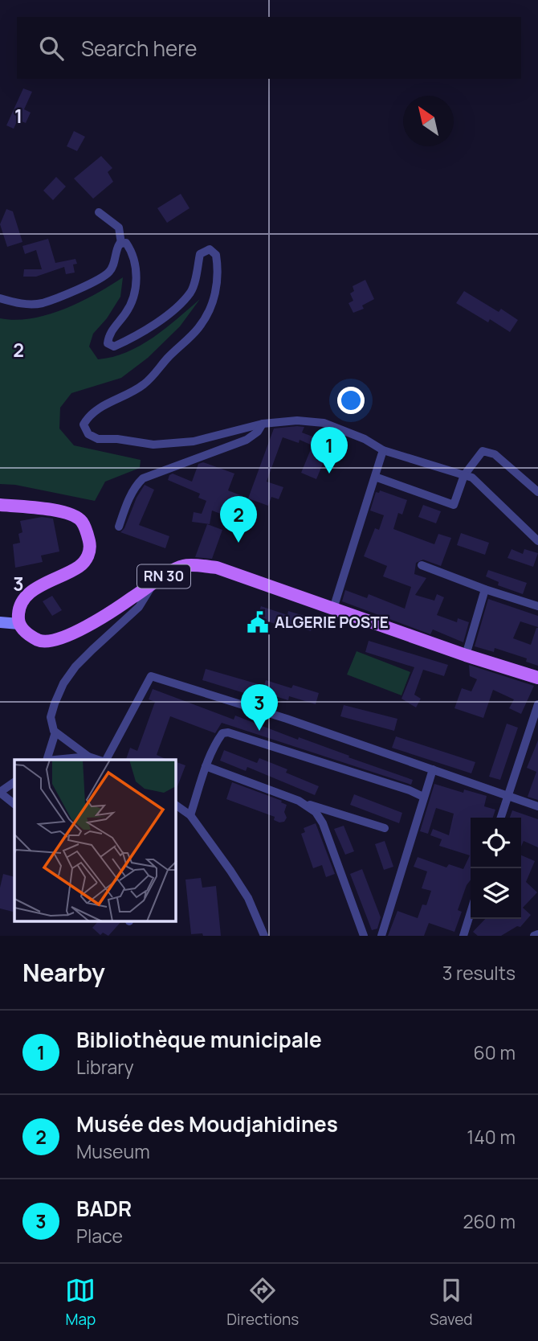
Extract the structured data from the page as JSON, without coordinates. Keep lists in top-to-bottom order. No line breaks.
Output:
{"streets":{"main road":["RN 30"]},"places":{"public building":["ALGERIE POSTE"]},"north":"top left","page":{"search":"Search here","pins":["1","2","3"],"heading":["Nearby","3 results"],"list":[{"mark":"1","name":"Bibliothèque municipale","note":"Library","value":"60 m"},{"mark":"2","name":"Musée des Moudjahidines","note":"Museum","value":"140 m"},{"mark":"3","name":"BADR","note":"Place","value":"260 m"}],"nav":["Map","Directions","Saved"]},"grid":{"rows":["1","2","3"]}}
